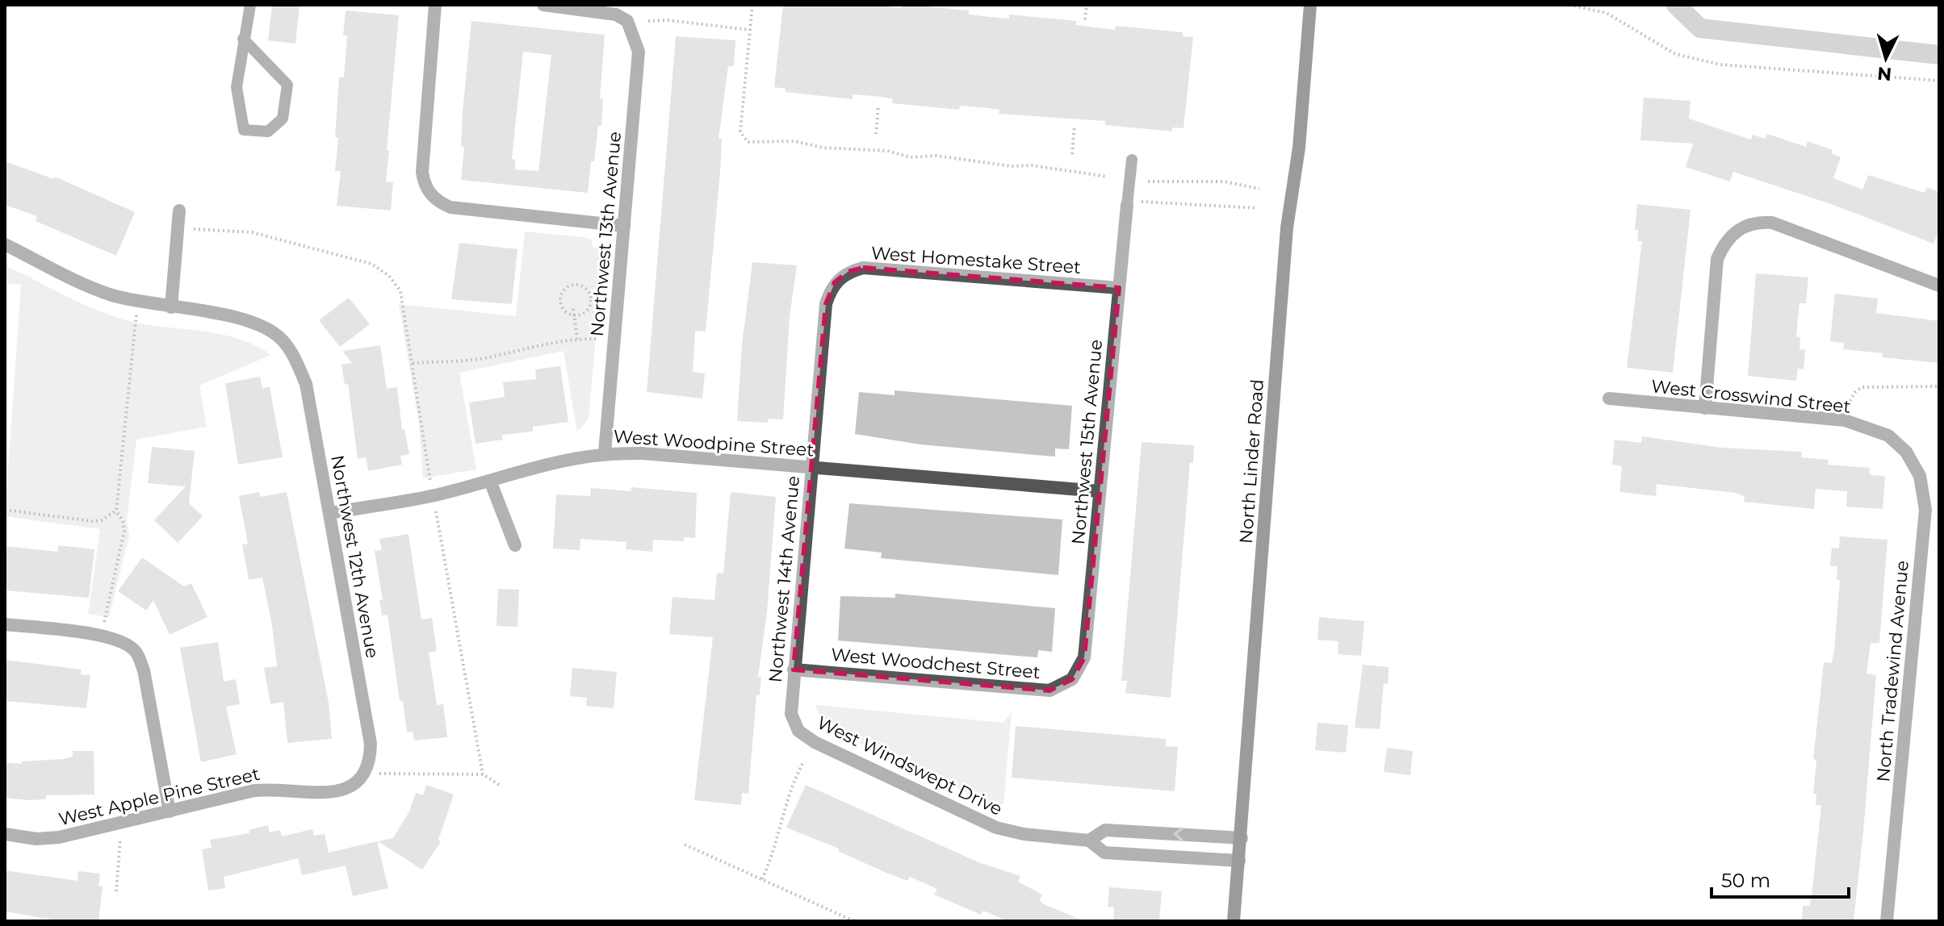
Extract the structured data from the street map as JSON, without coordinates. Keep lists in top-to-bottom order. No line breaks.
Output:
{"streets":{"main road":["North Linder Road"],"street":["Northwest 13th Avenue","West Homestake Street","West Crosswind Street","Northwest 15th Avenue","West Woodpine Street","Northwest 12th Avenue","Northwest 14th Avenue","West Woodchest Street","North Tradewind Avenue","West Windswept Drive","West Apple Pine Street"]},"crossings":[["Northwest 13th Avenue","West Woodpine Street"],["West Homestake Street","Northwest 15th Avenue"],["West Homestake Street","Northwest 14th Avenue"],["West Crosswind Street","North Tradewind Avenue"],["Northwest 15th Avenue","West Woodpine Street"],["Northwest 15th Avenue","West Woodchest Street"],["West Woodpine Street","Northwest 12th Avenue"],["West Woodpine Street","Northwest 14th Avenue"],["North Linder Road","West Windswept Drive"],["Northwest 12th Avenue","West Apple Pine Street"],["Northwest 14th Avenue","West Woodchest Street"],["Northwest 14th Avenue","West Windswept Drive"]],"scale_bar":"50 m","north":"bottom"}
